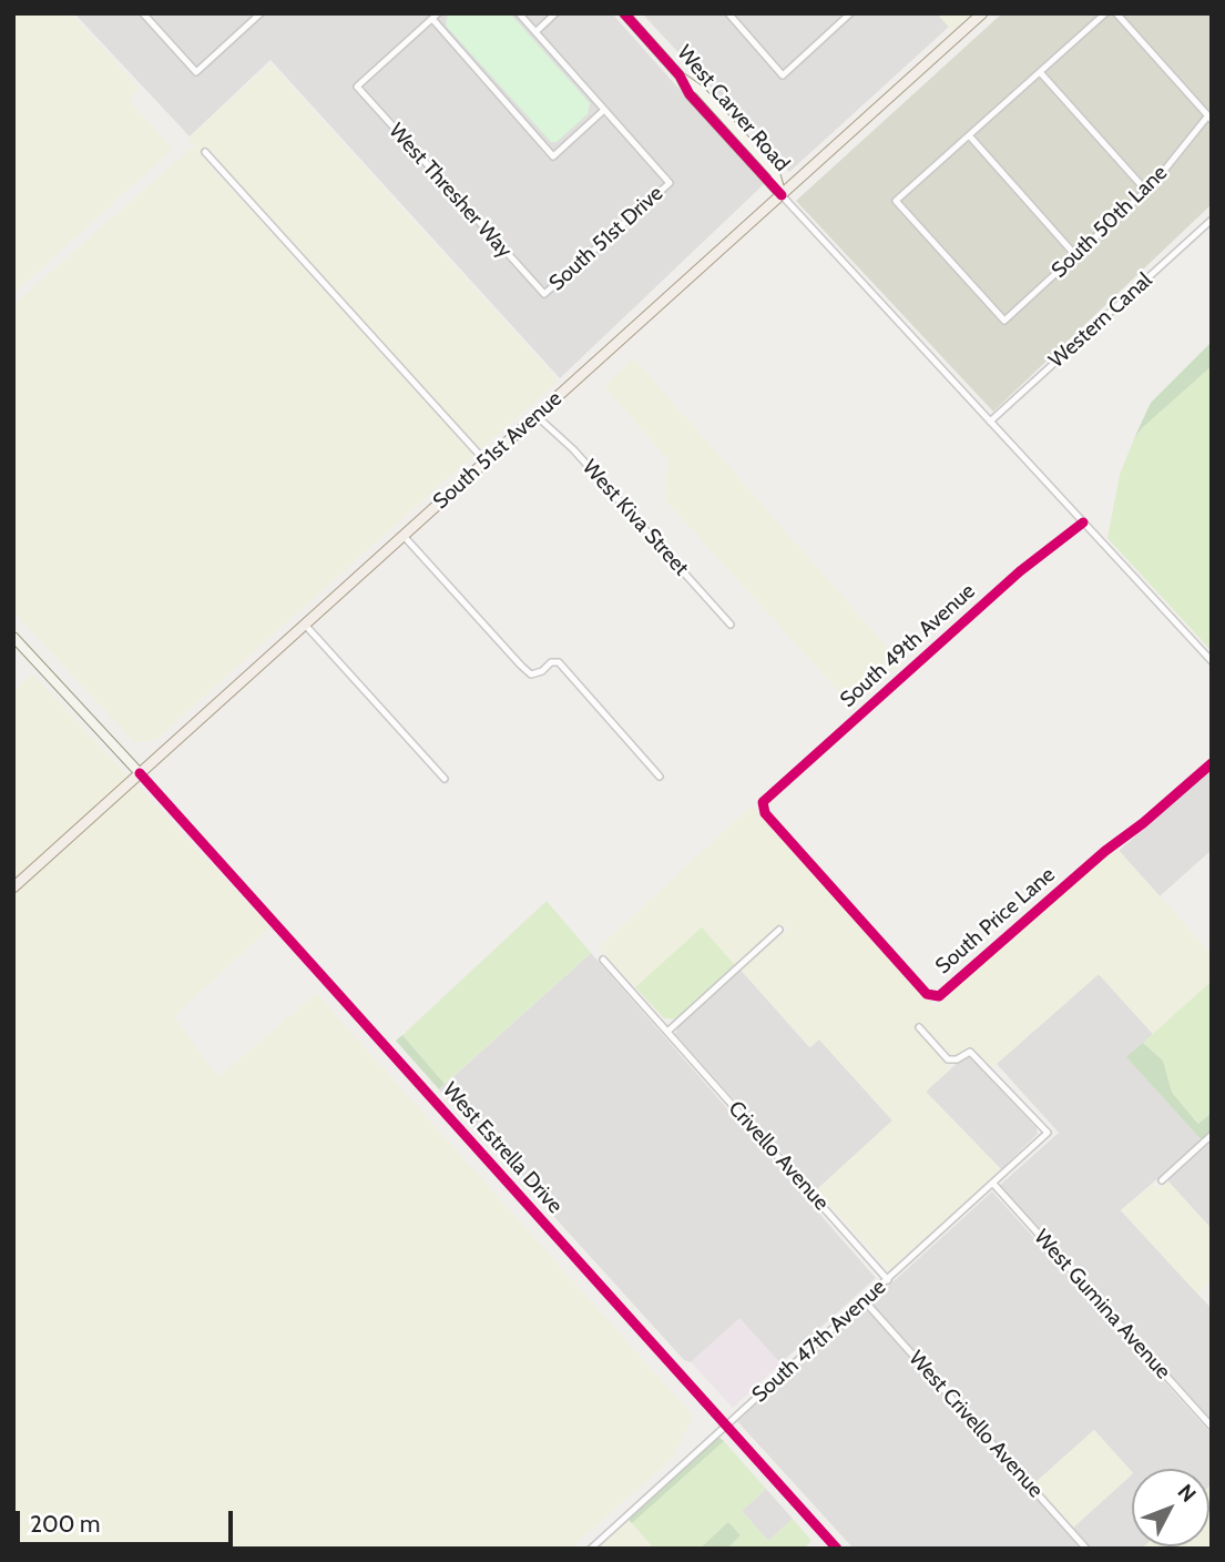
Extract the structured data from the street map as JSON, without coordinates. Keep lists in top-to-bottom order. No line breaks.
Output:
{"streets":{"main road":["South 51st Avenue"],"street":["West Carver Road","West Thresher Way","South 50th Lane","South 51st Drive","Western Canal","West Kiva Street","South 49th Avenue","South Price Lane","West Estrella Drive","Crivello Avenue","West Gumina Avenue","South 47th Avenue","West Crivello Avenue"]},"crossings":[["West Carver Road","Western Canal"],["West Carver Road","South 51st Avenue"],["West Carver Road","South 49th Avenue"],["West Thresher Way","South 51st Drive"],["South 51st Avenue","West Kiva Street"],["South 51st Avenue","West Estrella Drive"],["South 49th Avenue","South Price Lane"],["West Estrella Drive","South 47th Avenue"],["Crivello Avenue","South 47th Avenue"],["West Gumina Avenue","South 47th Avenue"],["South 47th Avenue","West Crivello Avenue"]],"scale_bar":"200 m","north":"top right"}
